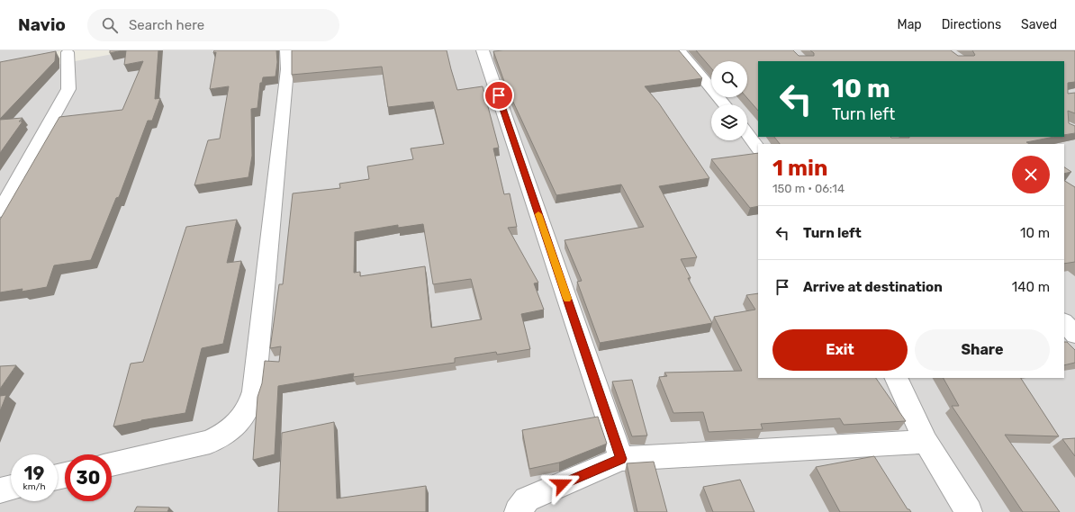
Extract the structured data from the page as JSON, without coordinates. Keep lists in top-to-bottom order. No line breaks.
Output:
{"page":{"header":"Navio","search":"Search here","nav":["Map","Directions","Saved"],"turn":["10 m","Turn left"],"heading":["1 min","150 m · 06:14"],"list":[{"name":"Turn left","value":"10 m"},{"name":"Arrive at destination","value":"140 m"}],"buttons":["Exit","Share"],"speed":"19 km/h","limit":"30"}}
